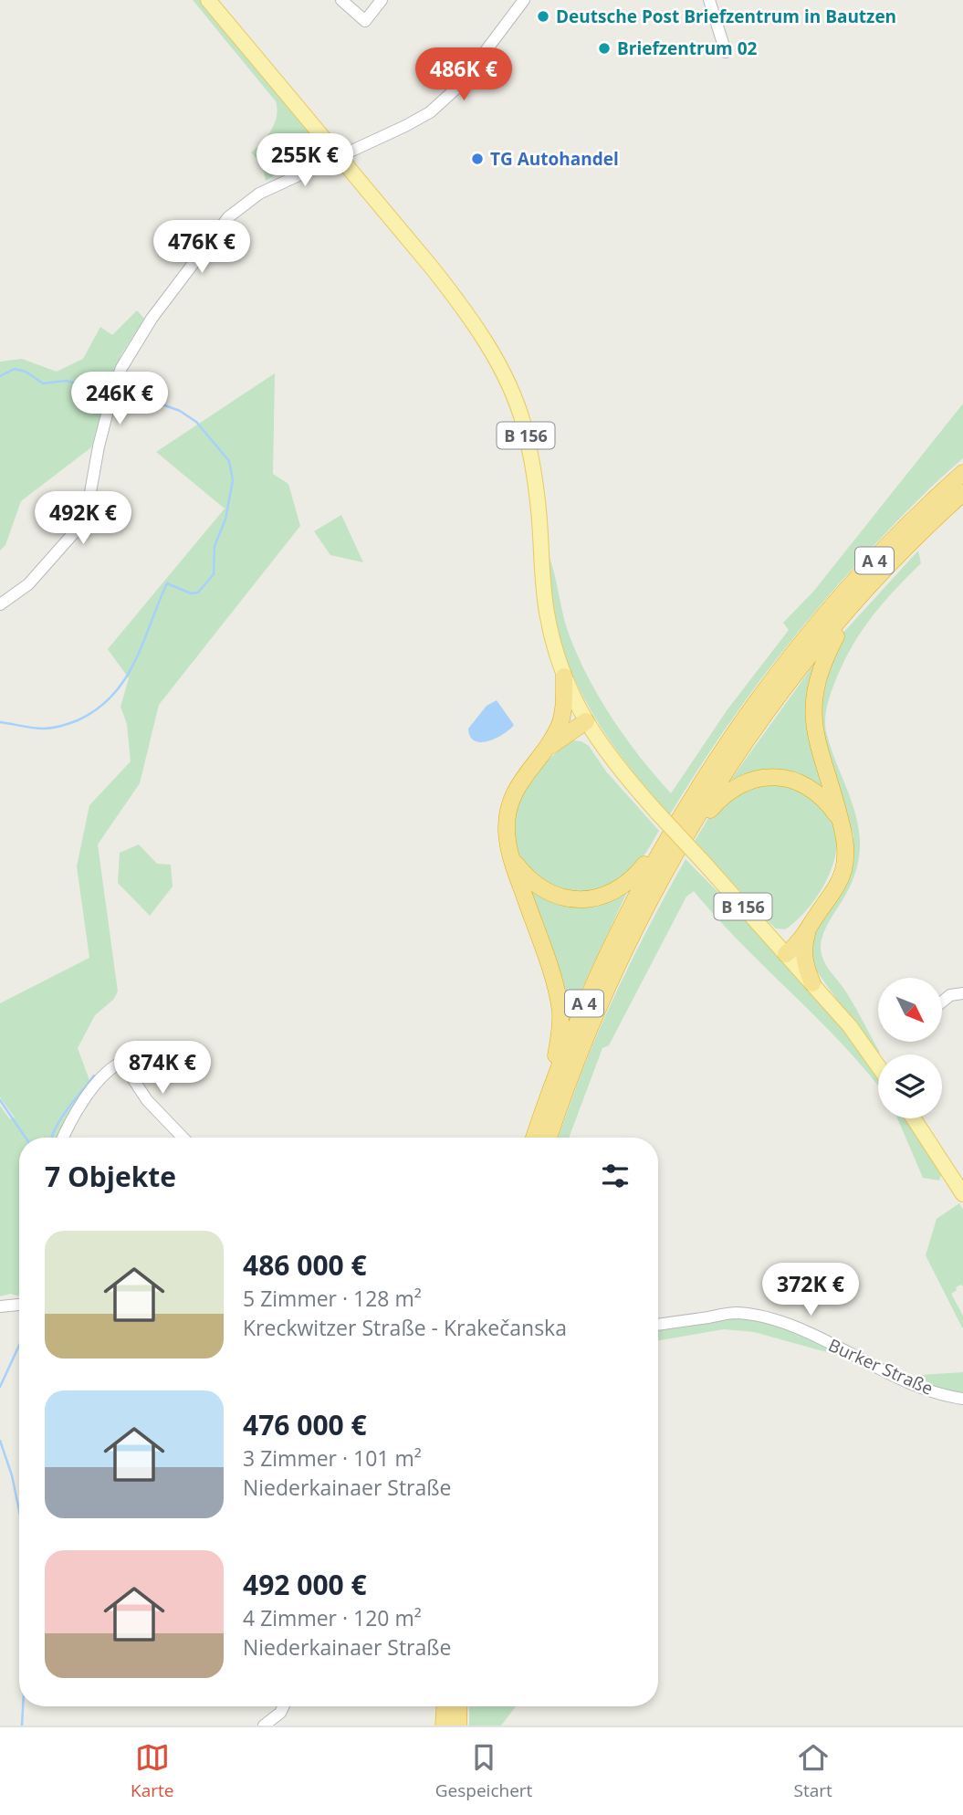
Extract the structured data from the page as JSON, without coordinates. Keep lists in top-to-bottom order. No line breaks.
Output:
{"streets":{"highway":["A 4"],"main road":["B 156"],"street":["Burker Straße"]},"places":["Deutsche Post Briefzentrum in Bautzen","Briefzentrum 02","TG Autohandel"],"north":"bottom right","page":{"price":["486K €","255K €","476K €","246K €","492K €","874K €","372K €"],"heading":"7 Objekte","list":[{"name":"486 000 €","note":"5 Zimmer · 128 m² · Kreckwitzer Straße - Krakečanska"},{"name":"476 000 €","note":"3 Zimmer · 101 m² · Niederkainaer Straße"},{"name":"492 000 €","note":"4 Zimmer · 120 m² · Niederkainaer Straße"}],"tabs":["Karte","Gespeichert","Start"]}}
